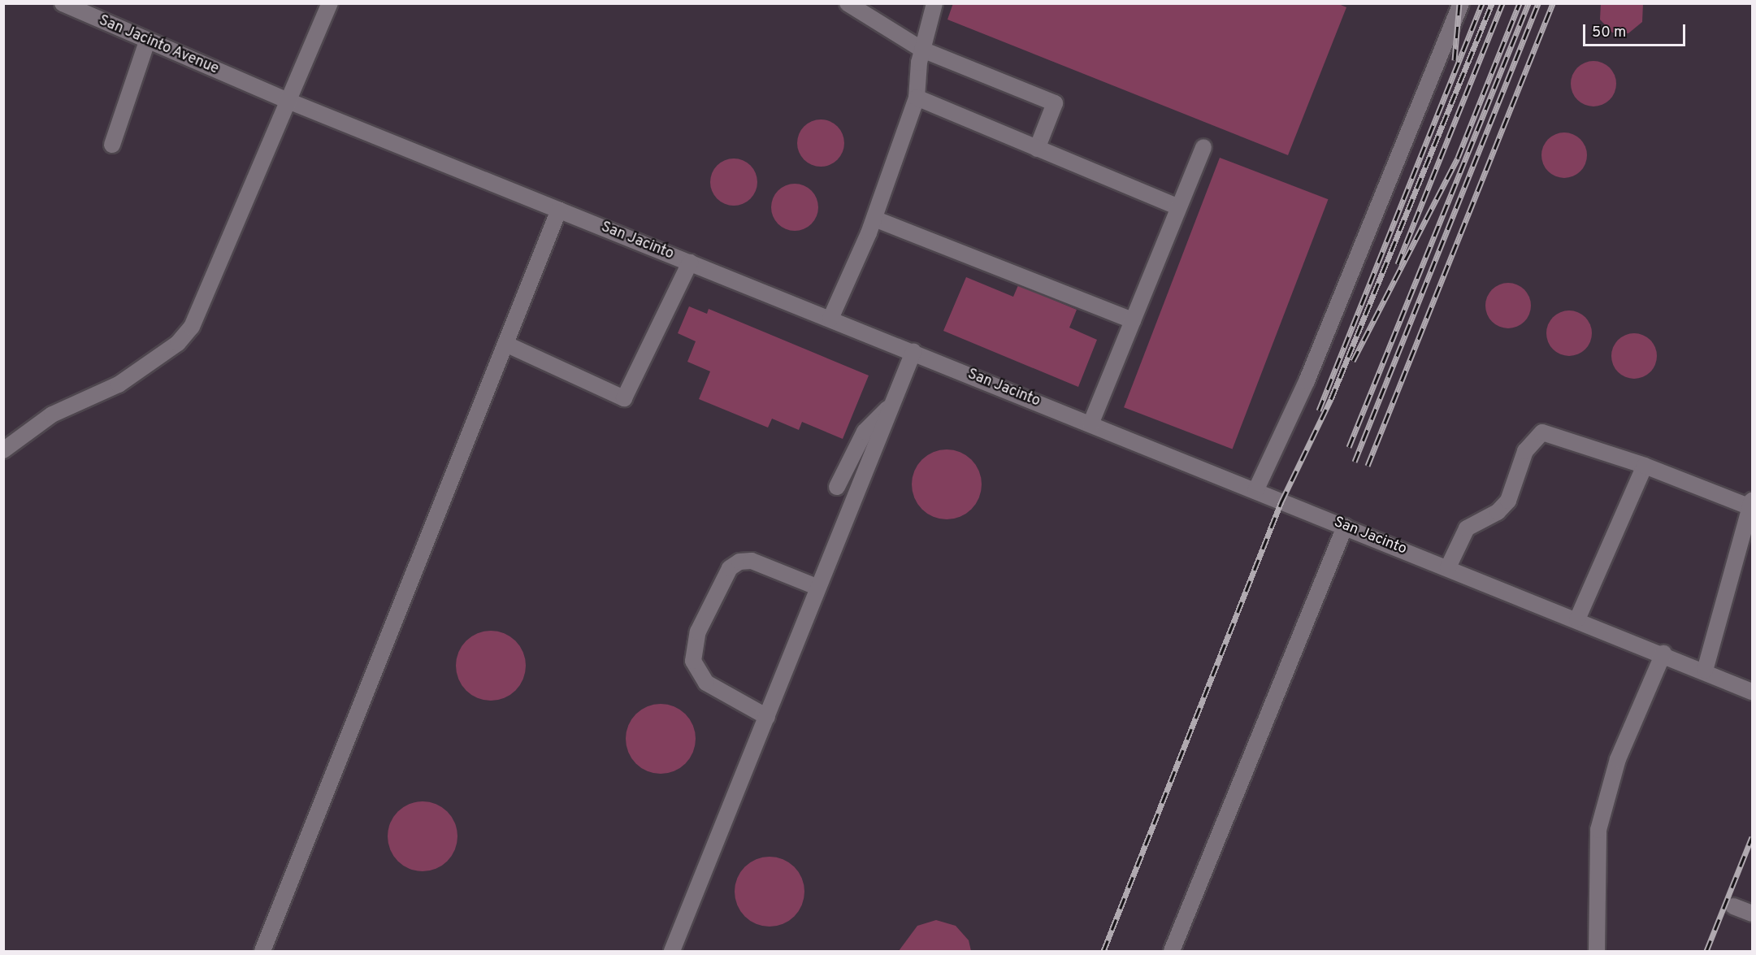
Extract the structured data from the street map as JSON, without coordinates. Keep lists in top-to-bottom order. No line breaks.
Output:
{"streets":{"street":["San Jacinto Avenue","San Jacinto"]},"crossings":[["San Jacinto Avenue","San Jacinto"]],"scale_bar":"50 m"}
